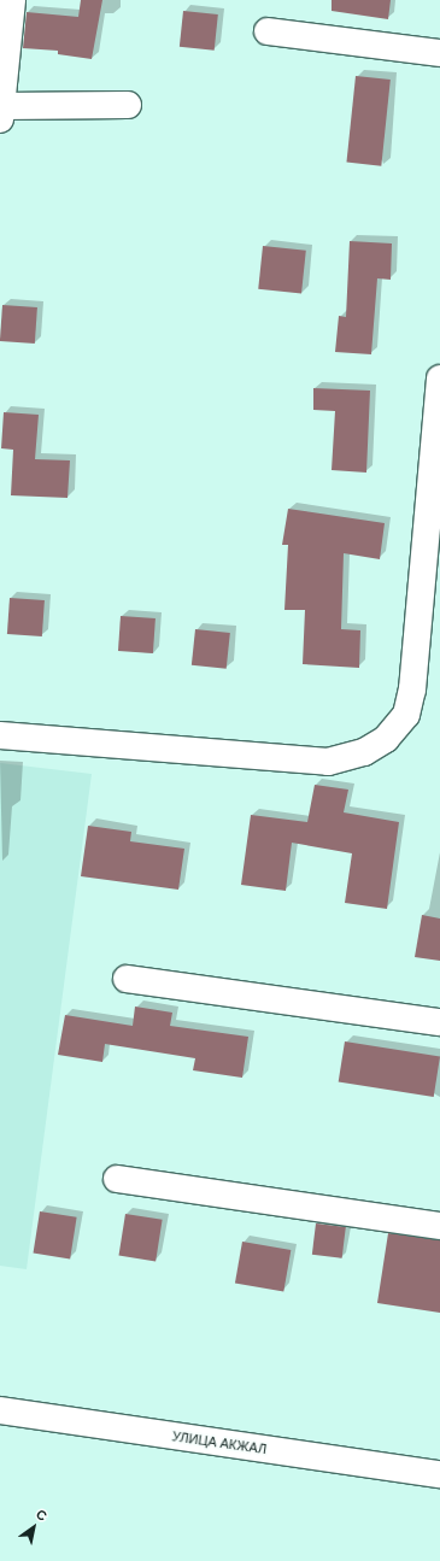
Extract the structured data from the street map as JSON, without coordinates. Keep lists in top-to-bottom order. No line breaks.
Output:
{"streets":{"street":["УЛИЦА АКЖАЛ"]},"north":"top right"}
